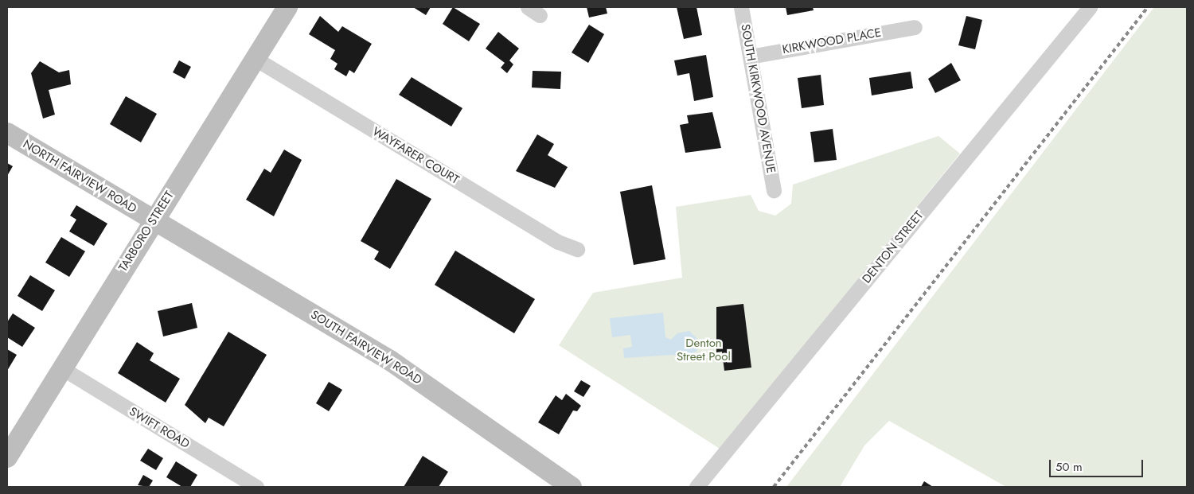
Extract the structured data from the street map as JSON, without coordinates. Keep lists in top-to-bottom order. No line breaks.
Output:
{"streets":{"main road":["NORTH FAIRVIEW ROAD","TARBORO STREET","SOUTH FAIRVIEW ROAD"],"street":["KIRKWOOD PLACE","SOUTH KIRKWOOD AVENUE","WAYFARER COURT","DENTON STREET","SWIFT ROAD"]},"crossings":[["KIRKWOOD PLACE","SOUTH KIRKWOOD AVENUE"],["WAYFARER COURT","TARBORO STREET"],["NORTH FAIRVIEW ROAD","TARBORO STREET"],["NORTH FAIRVIEW ROAD","SOUTH FAIRVIEW ROAD"],["TARBORO STREET","SOUTH FAIRVIEW ROAD"],["TARBORO STREET","SWIFT ROAD"]],"parks":["Denton Street Pool"],"scale_bar":"50 m"}
